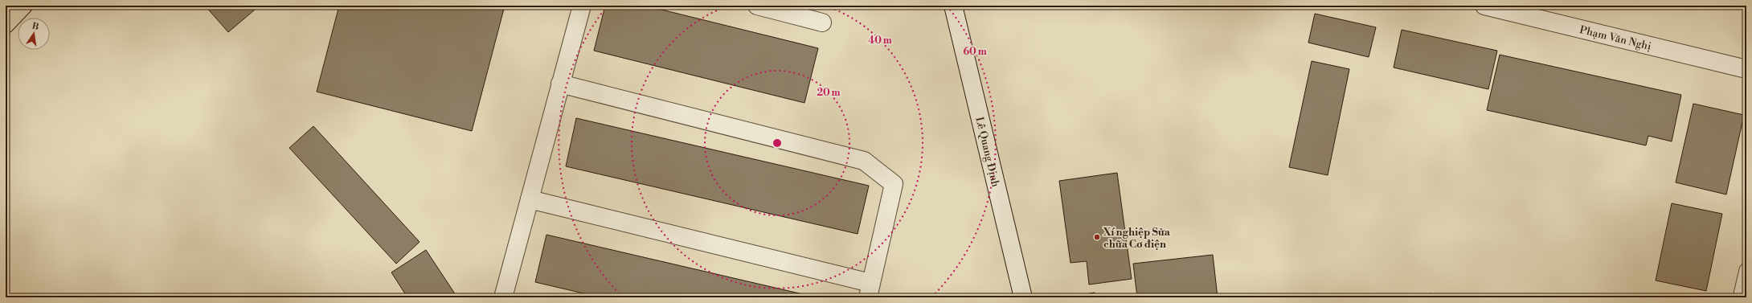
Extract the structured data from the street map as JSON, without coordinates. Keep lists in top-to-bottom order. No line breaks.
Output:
{"streets":{"street":["Phạm Văn Nghị","Lê Quang Định"]},"places":["Xí nghiệp Sửa chữa Cơ điện"],"north":"top","rings":["40 m","60 m","20 m"]}
